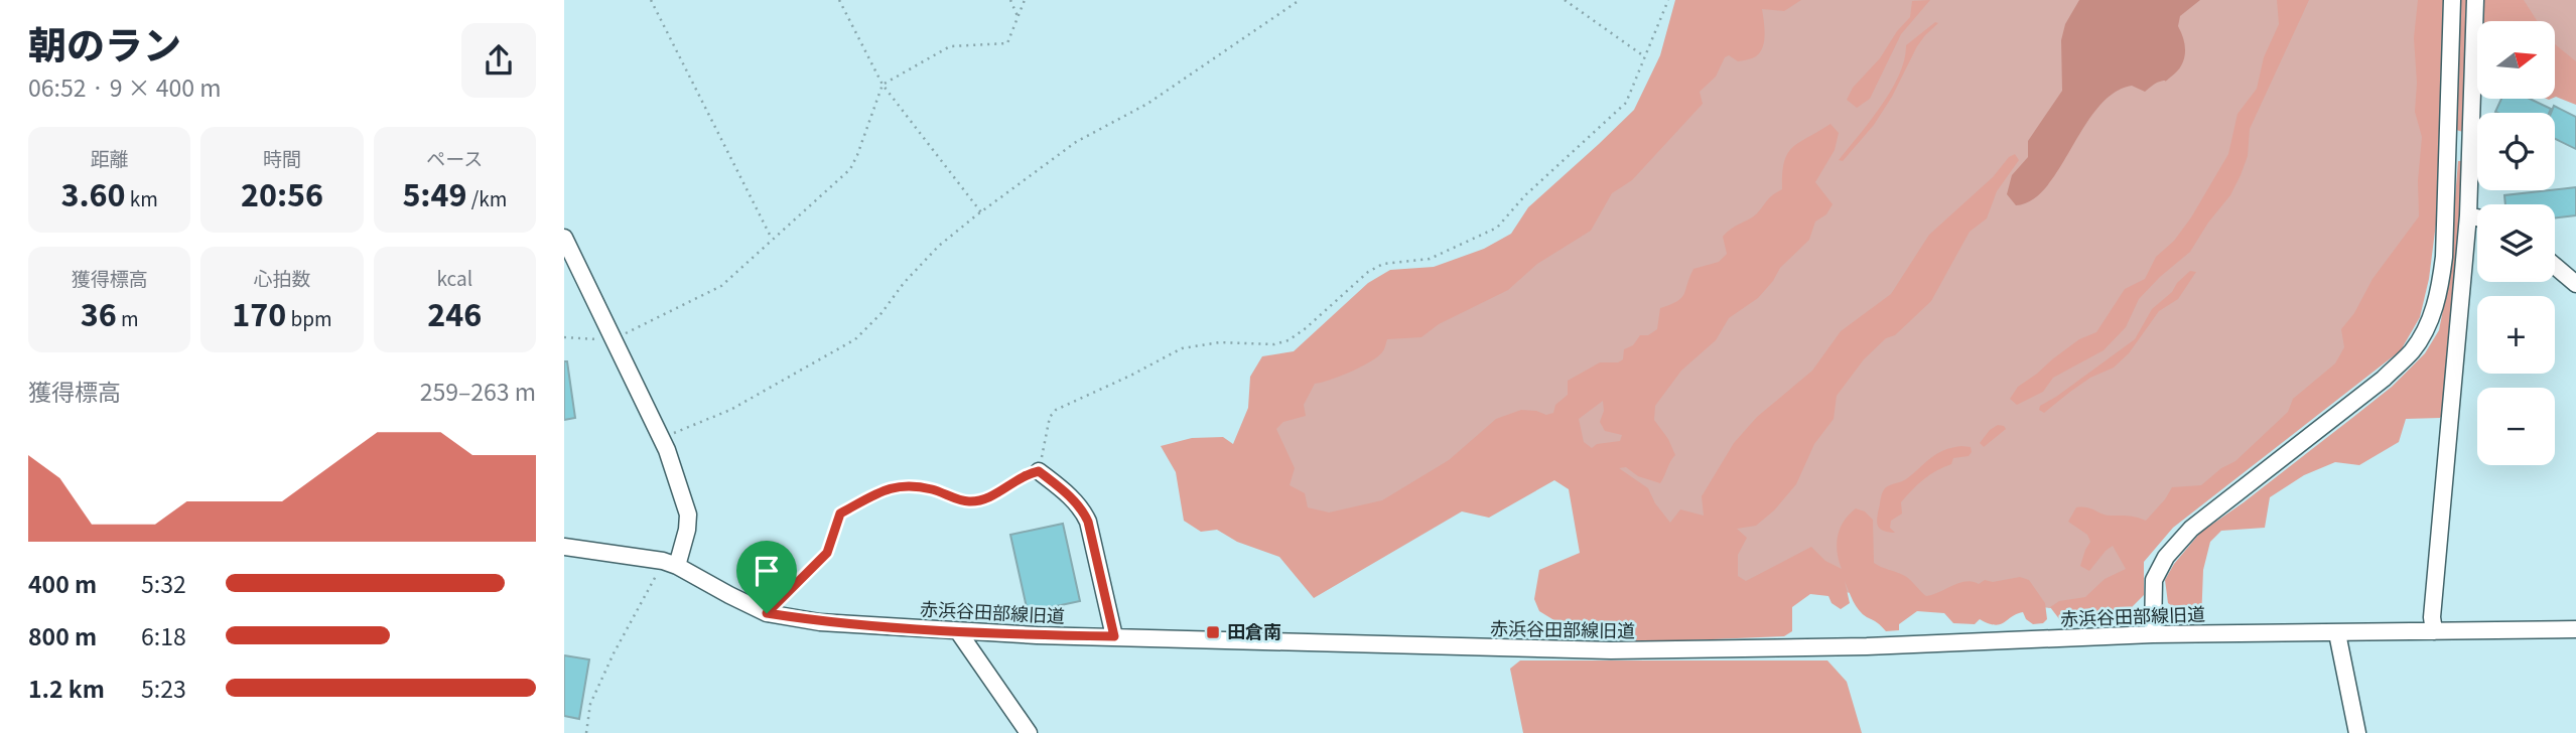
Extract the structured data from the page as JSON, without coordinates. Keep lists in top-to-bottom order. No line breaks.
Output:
{"streets":{"street":["赤浜谷田部線旧道"]},"places":{"transit":["田倉南"]},"north":"right","page":{"heading":["朝のラン","06:52 · 9 × 400 m"],"map_buttons":["+","−"],"stats":[["距離","3.60 km"],["時間","20:56"],["ペース","5:49 /km"],["獲得標高","36 m"],["心拍数","170 bpm"],["kcal","246"]],"chart":["獲得標高","259–263 m"],"list":[{"name":"400 m","note":"5:32"},{"name":"800 m","note":"6:18"},{"name":"1.2 km","note":"5:23"}]}}
